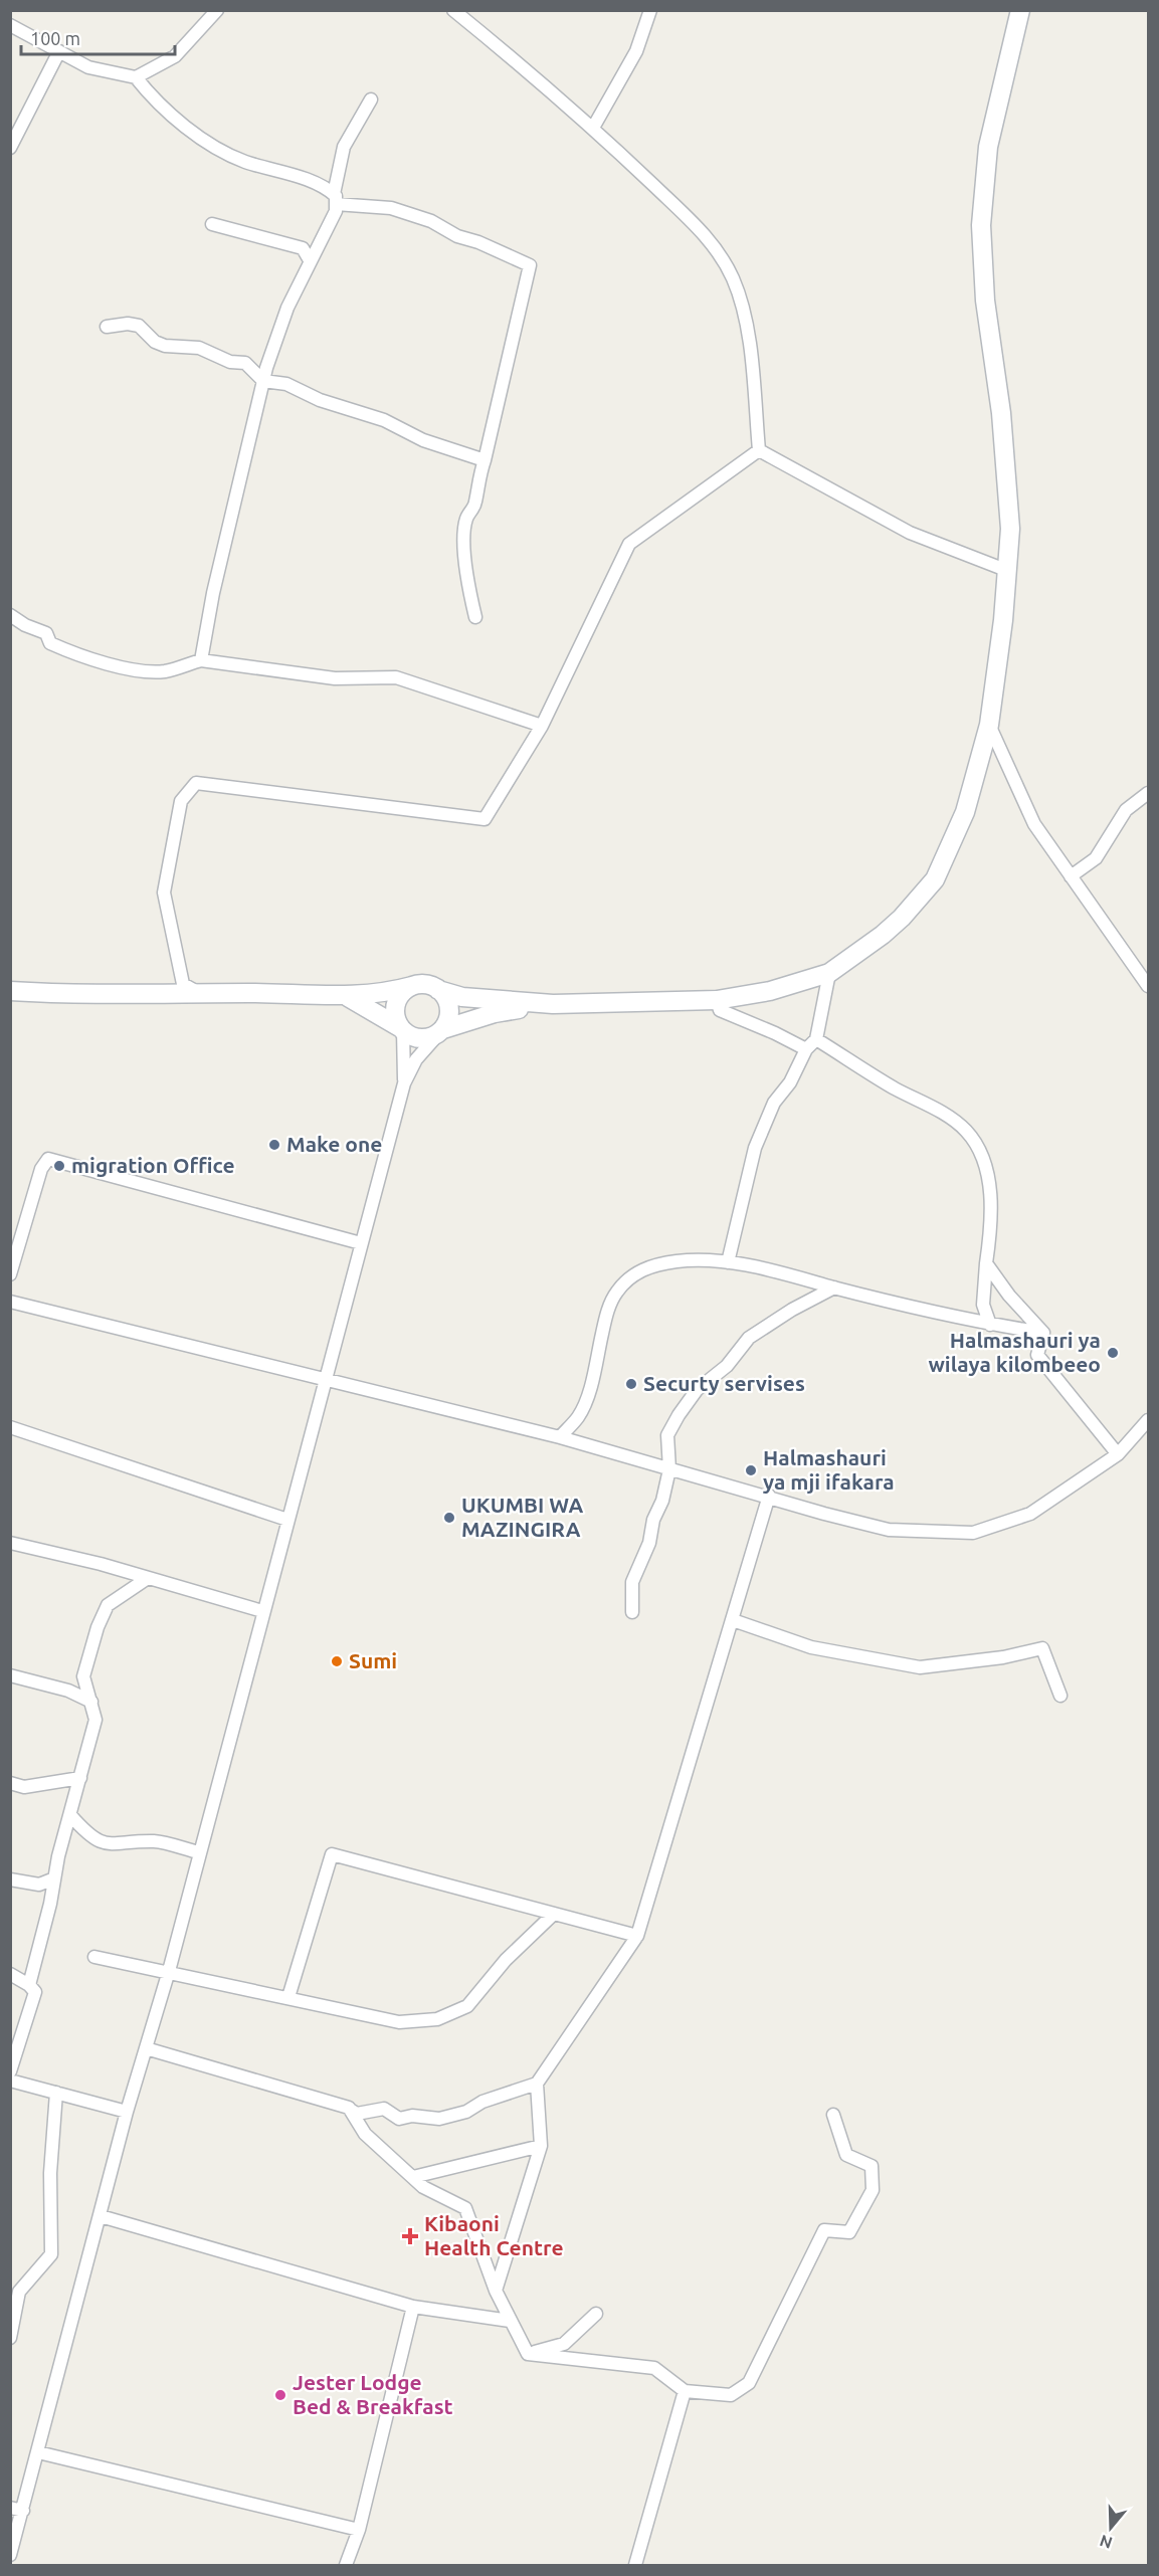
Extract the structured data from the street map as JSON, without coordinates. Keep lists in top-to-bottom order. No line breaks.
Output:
{"places":{"other":["Make one","migration Office","Halmashauri ya wilaya kilombeeo","Securty servises","Halmashauri ya mji ifakara","UKUMBI WA MAZINGIRA","Sumi","Jester Lodge Bed & Breakfast"],"health":["Kibaoni Health Centre"]},"scale_bar":"100 m","north":"bottom"}
